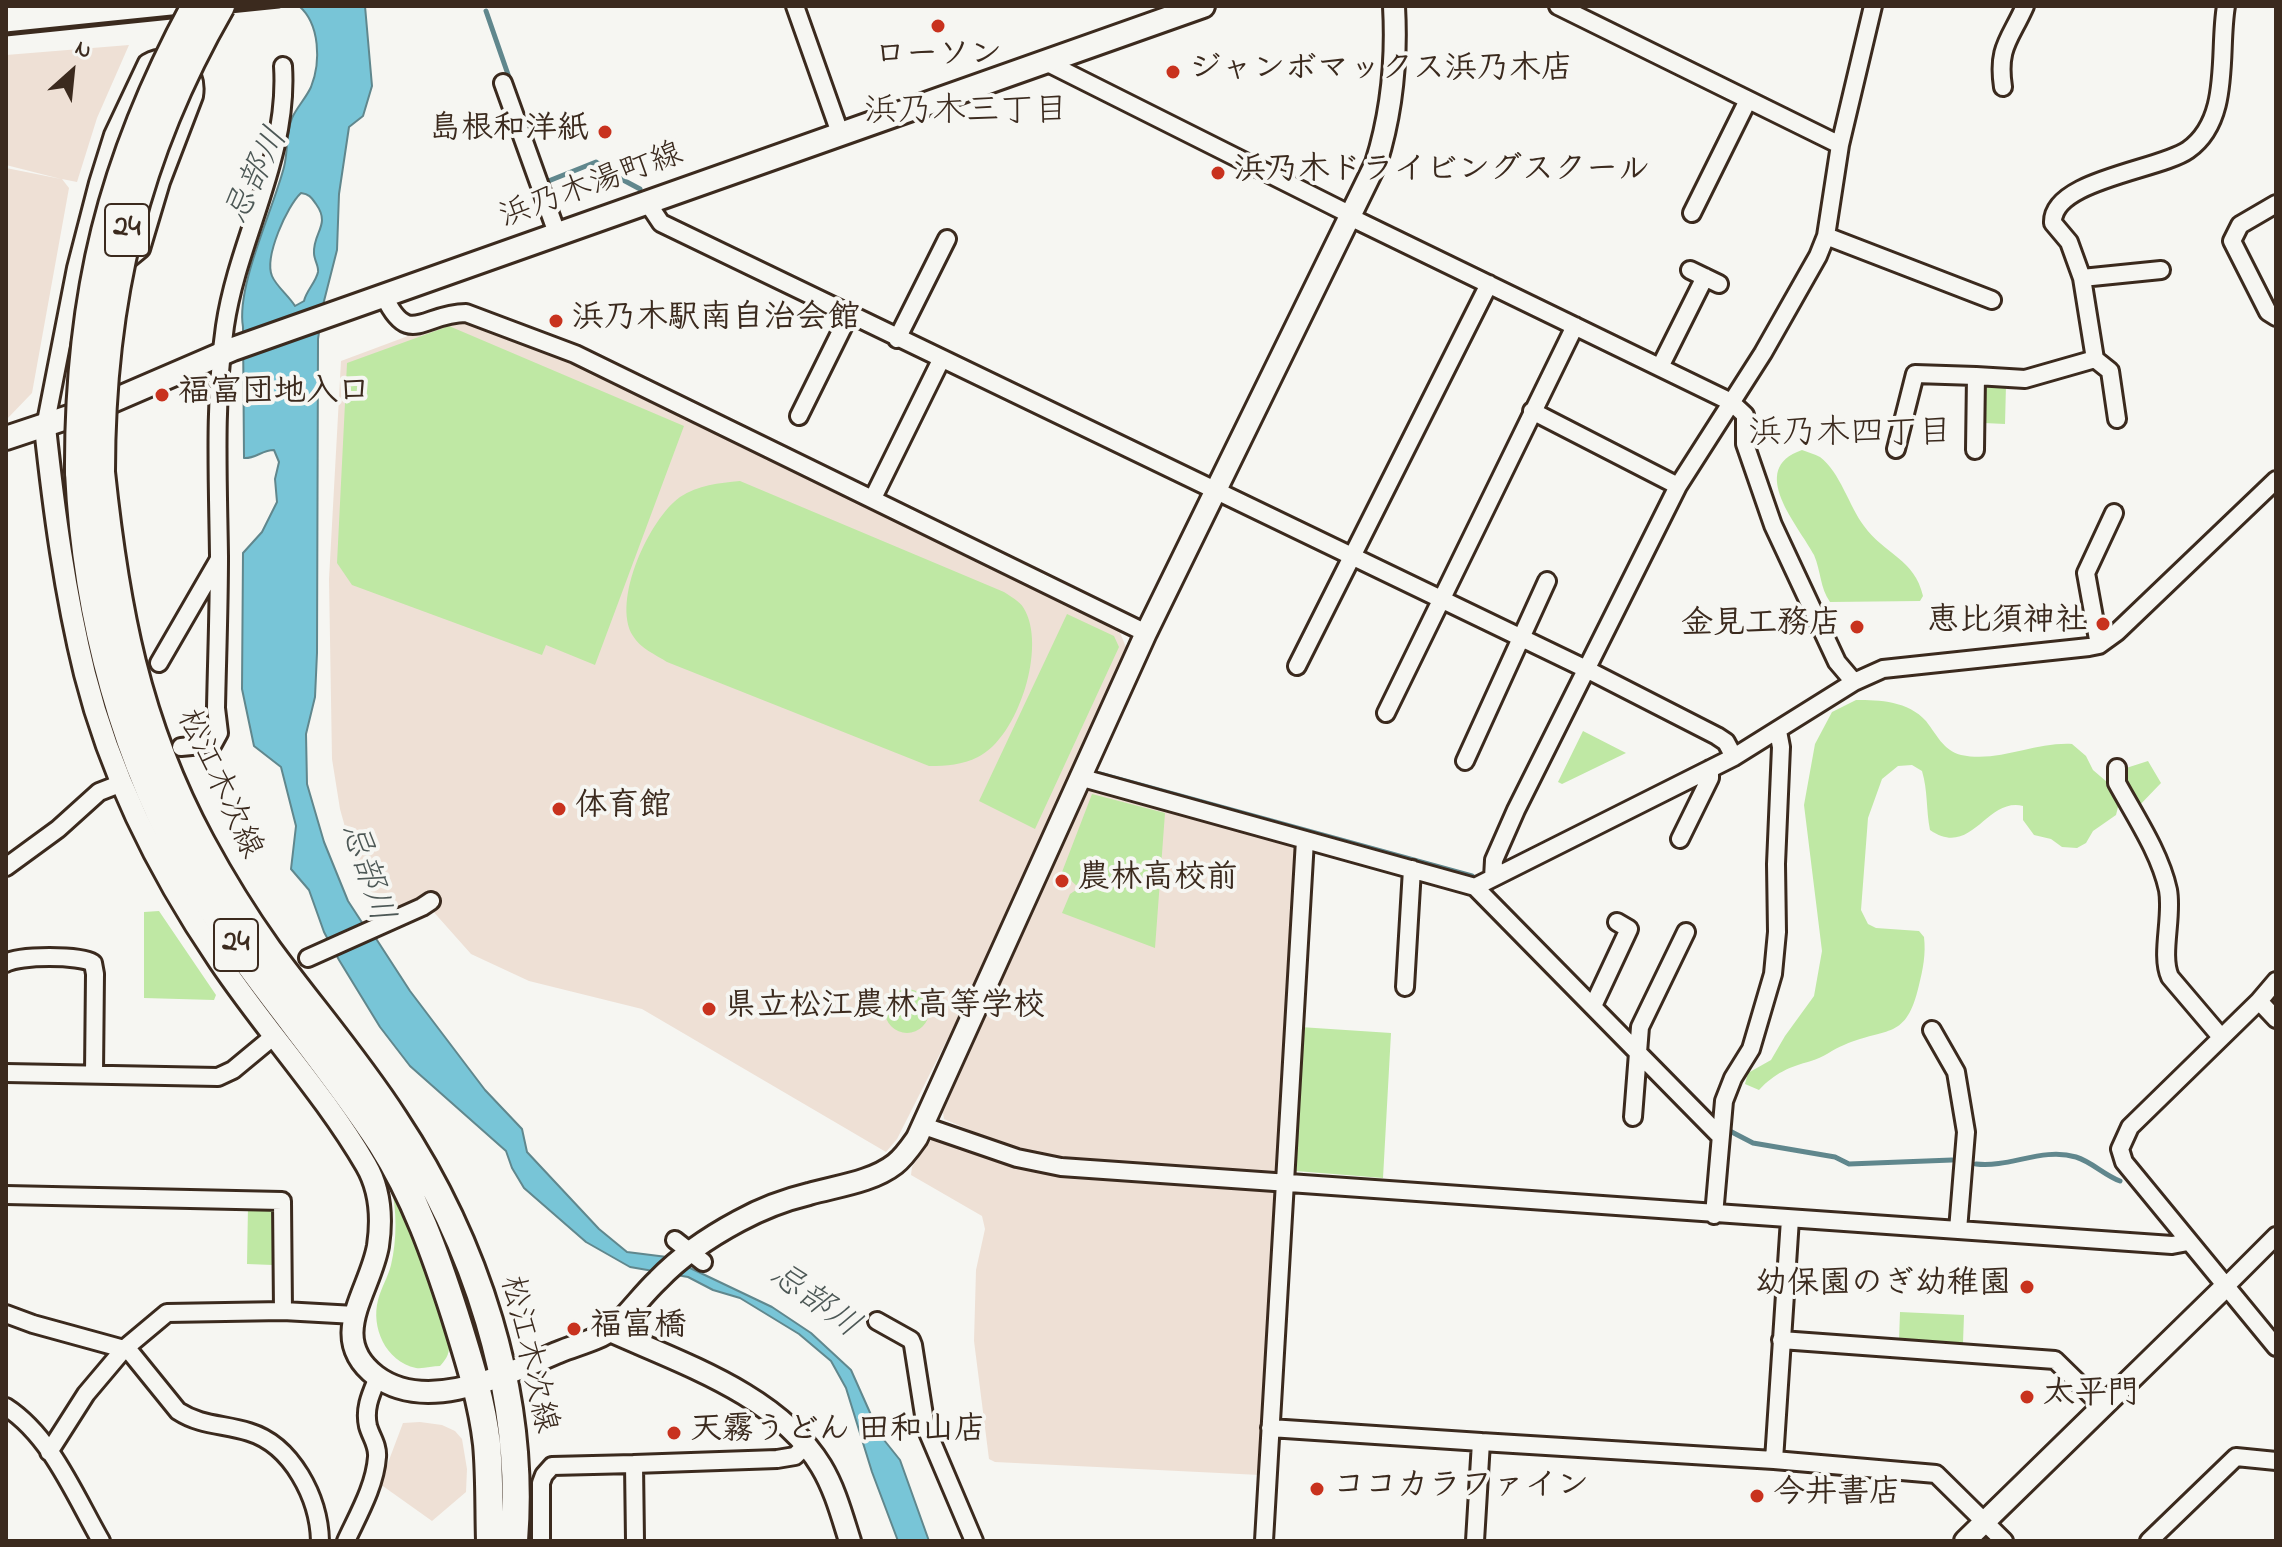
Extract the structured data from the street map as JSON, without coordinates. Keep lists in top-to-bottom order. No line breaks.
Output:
{"streets":{"main road":["浜乃木湯町線","24","松江木次線"]},"districts":["浜乃木三丁目","浜乃木四丁目"],"water":["忌部川"],"places":["ローソン","ジャンボマックス浜乃木店","島根和洋紙","浜乃木ドライビングスクール","浜乃木駅南自治会館","福富団地入口","恵比須神社","金見工務店","体育館","農林高校前","県立松江農林高等学校","幼保園のぎ幼稚園","福富橋","太平門","天霧うどん 田和山店","ココカラファイン","今井書店"],"north":"top right"}
